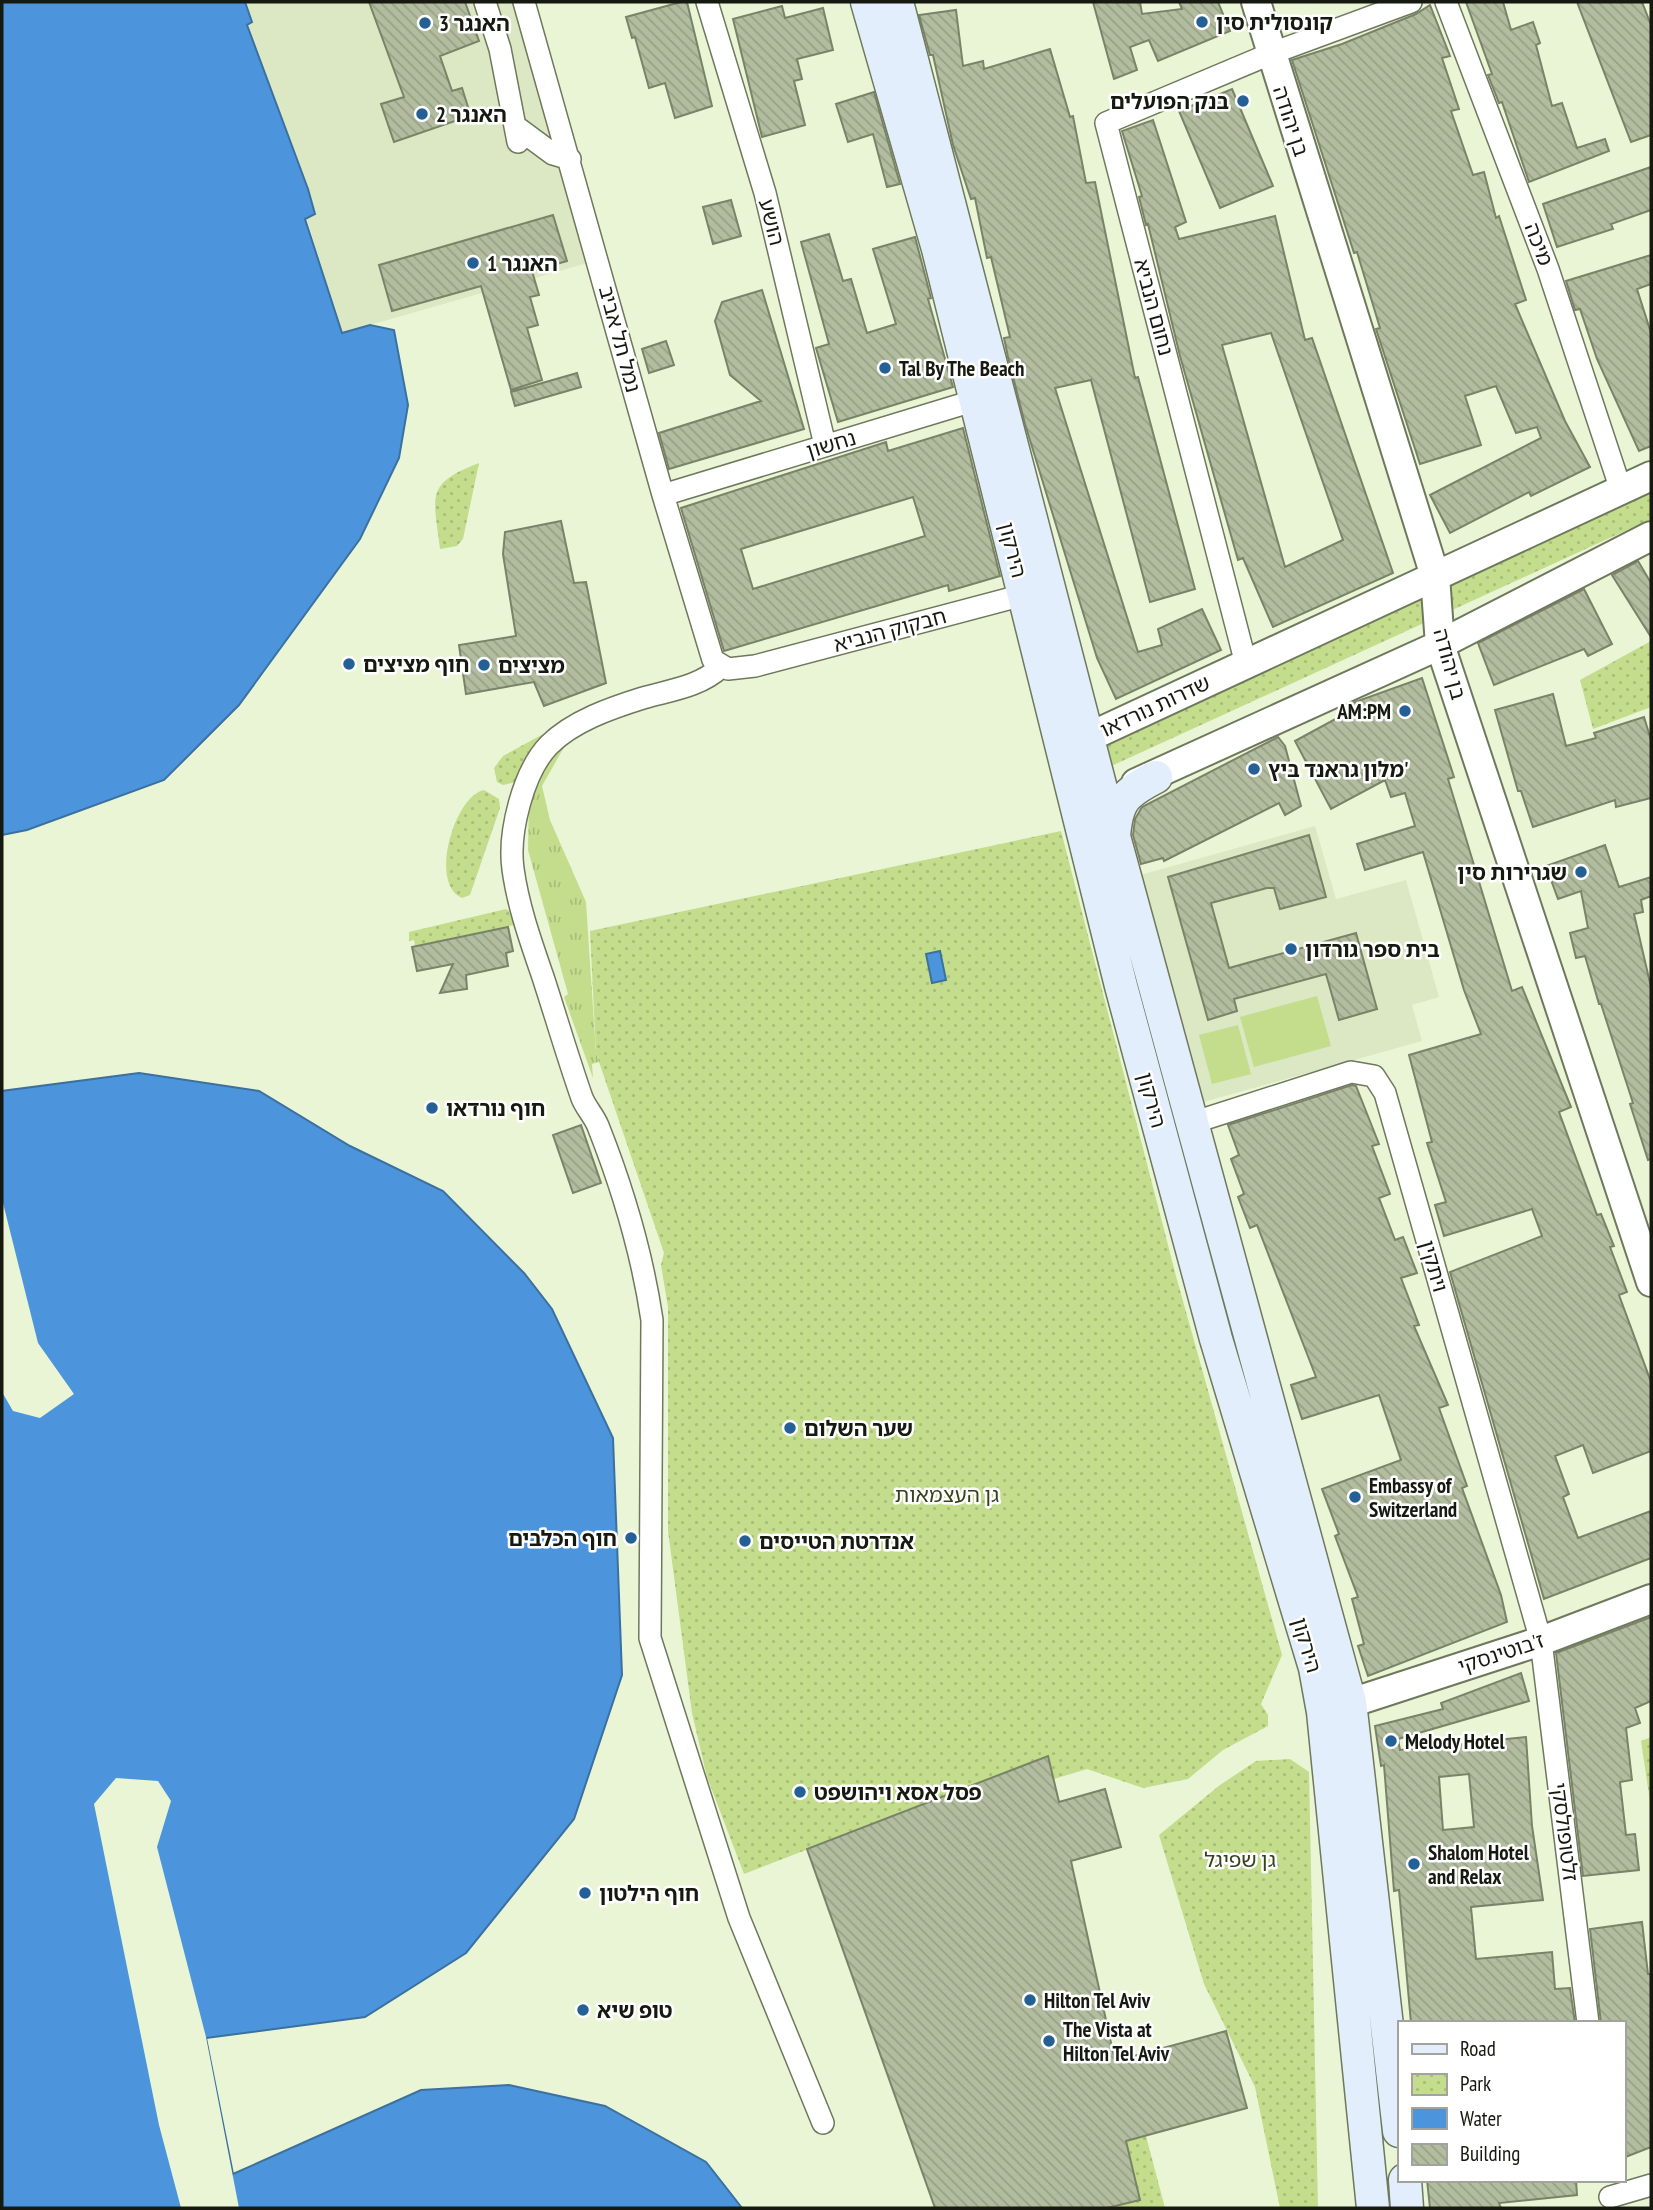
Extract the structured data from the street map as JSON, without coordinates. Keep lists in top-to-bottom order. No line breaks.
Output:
{"streets":{"main road":["הירקון"],"street":["בן יהודה","הושע","מיכה","נחום הנביא","נמל תל אביב","נחשון","חבקוק הנביא","שדרות נורדאו","ויתקין","ז'בוטינסקי","זלטופולסקי"]},"crossings":[["בן יהודה","נחום הנביא"],["בן יהודה","שדרות נורדאו"],["הושע","נחשון"],["מיכה","שדרות נורדאו"],["נחום הנביא","שדרות נורדאו"],["נמל תל אביב","נחשון"],["נמל תל אביב","חבקוק הנביא"],["נחשון","הירקון"],["הירקון","חבקוק הנביא"],["הירקון","שדרות נורדאו"],["הירקון","ויתקין"],["הירקון","ז'בוטינסקי"],["ויתקין","ז'בוטינסקי"],["ויתקין","זלטופולסקי"],["ז'בוטינסקי","זלטופולסקי"]],"parks":["גן העצמאות","גן שפיגל"],"places":["קונסולית סין","האנגר 3","בנק הפועלים","האנגר 2","האנגר 1","Tal By The Beach","חוף מציצים","מציצים","AM:PM","מלון גראנד ביץ'","שגרירות סין","בית ספר גורדון","חוף נורדאו","שער השלום","Embassy of Switzerland","חוף הכלבים","אנדרטת הטייסים","Melody Hotel","פסל אסא ויהושפט","Shalom Hotel and Relax","חוף הילטון","Hilton Tel Aviv","טופ שיא","The Vista at Hilton Tel Aviv"],"legend":["Road","Park","Water","Building"]}
